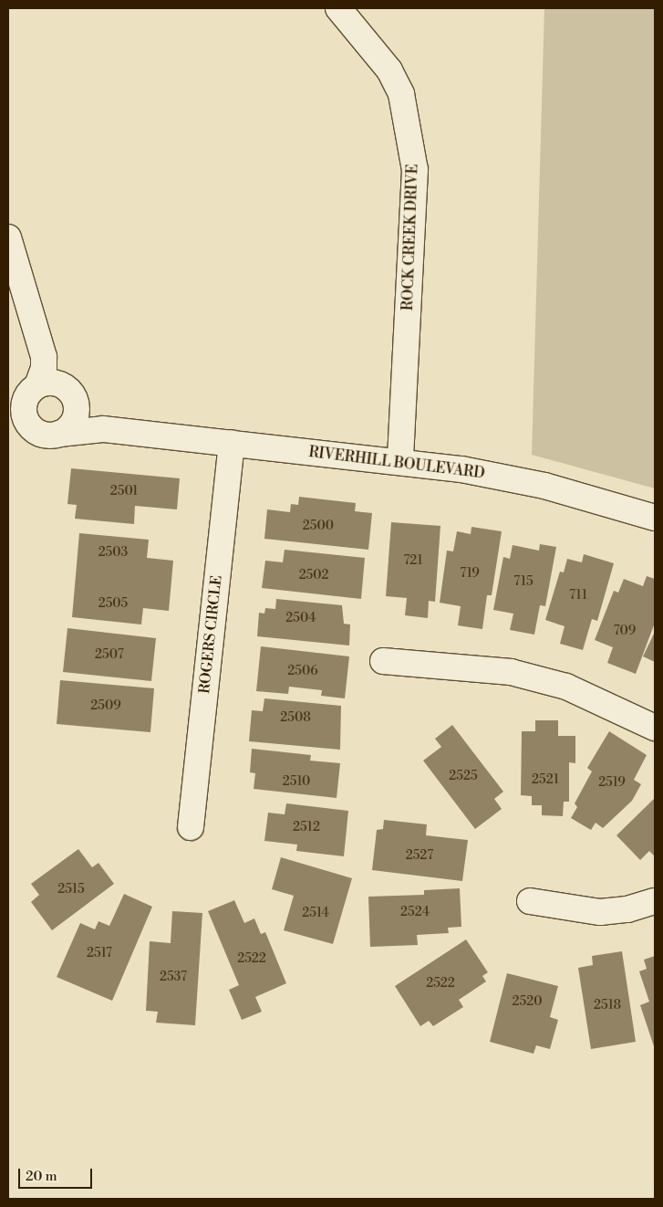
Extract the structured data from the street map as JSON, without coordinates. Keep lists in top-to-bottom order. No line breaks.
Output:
{"streets":{"street":["ROCK CREEK DRIVE","RIVERHILL BOULEVARD","ROGERS CIRCLE"]},"crossings":[["ROCK CREEK DRIVE","RIVERHILL BOULEVARD"],["RIVERHILL BOULEVARD","ROGERS CIRCLE"]],"house_numbers":["2501","2500","2503","721","719","2502","715","711","2505","2504","709","2507","2506","2509","2508","2525","2521","2510","2519","2512","2527","2515","2524","2514","2517","2522","2537","2522","2520","2518"],"scale_bar":"20 m"}
